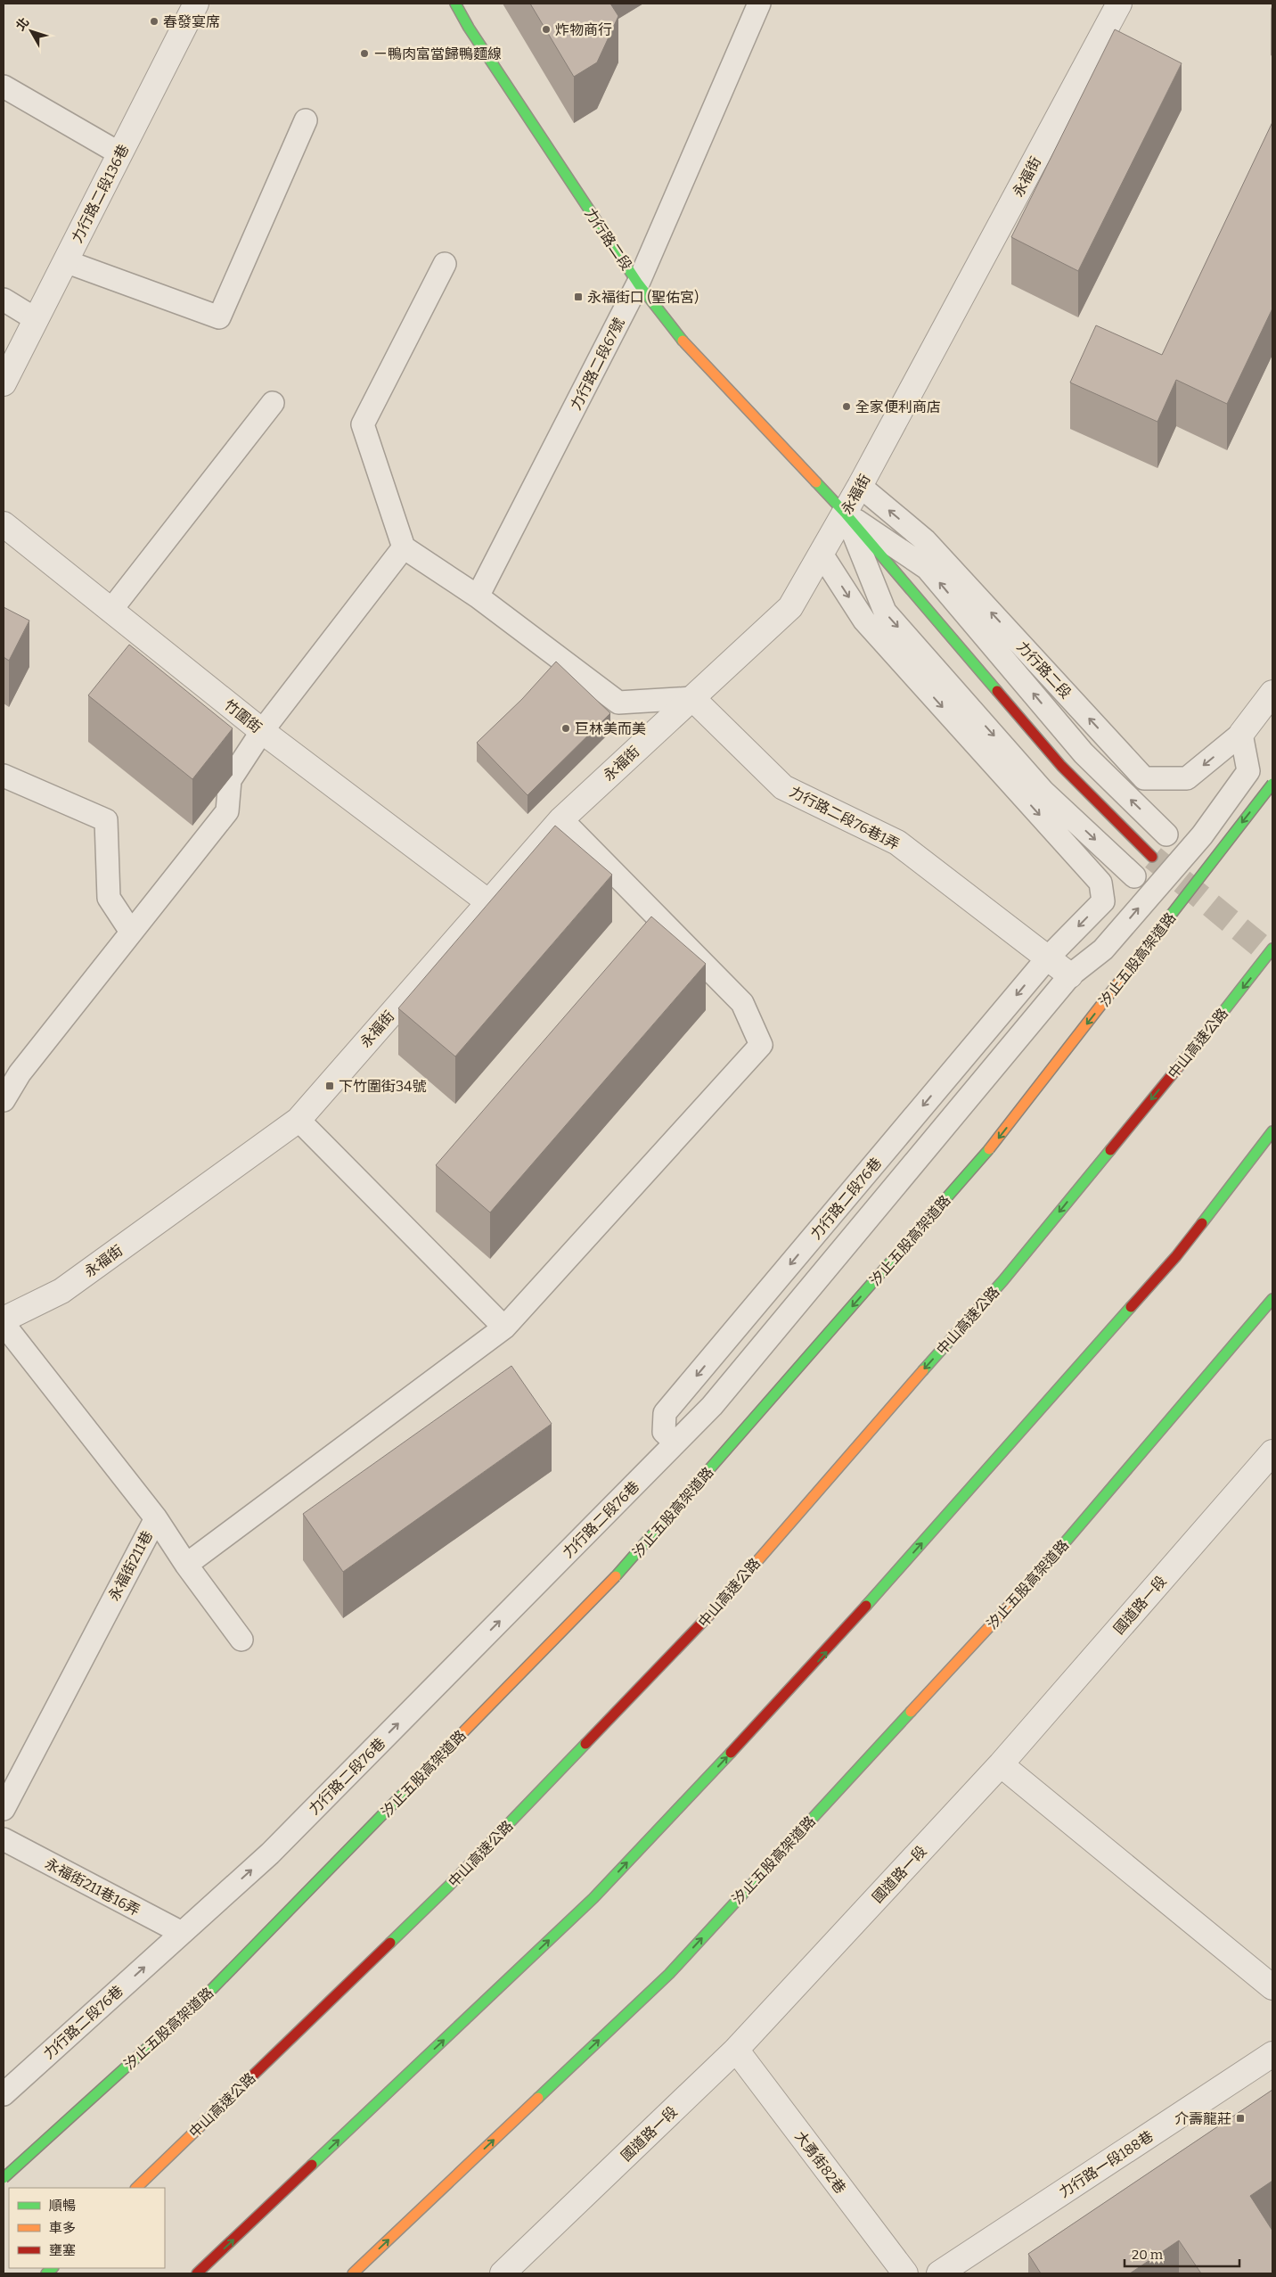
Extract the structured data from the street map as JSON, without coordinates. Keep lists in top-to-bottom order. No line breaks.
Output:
{"streets":{"main road":["力行路二段","汐止五股高架道路","中山高速公路"],"street":["永福街","力行路二段136巷","竹圍街","力行路二段76巷1弄","國道路一段","大勇街82巷","力行路一段188巷"],"lane":["力行路二段67號","力行路二段76巷","永福街211巷","永福街211巷16弄"]},"crossings":[["永福街","力行路二段"],["永福街","竹圍街"],["永福街","力行路二段76巷1弄"],["力行路二段","力行路二段67號"],["力行路二段","力行路二段76巷"],["力行路二段76巷1弄","力行路二段76巷"],["力行路二段76巷","永福街211巷16弄"],["國道路一段","大勇街82巷"]],"one_way":["中山高速公路"],"places":{"other":["春發宴席","炸物商行","ㄧ鴨肉富當歸鴨麵線","全家便利商店","巨林美而美"],"transit":["永福街口 (聖佑宮)","下竹圍街34號","介壽龍莊"]},"legend":["順暢","車多","壅塞"],"scale_bar":"20 m","north":"top left"}
